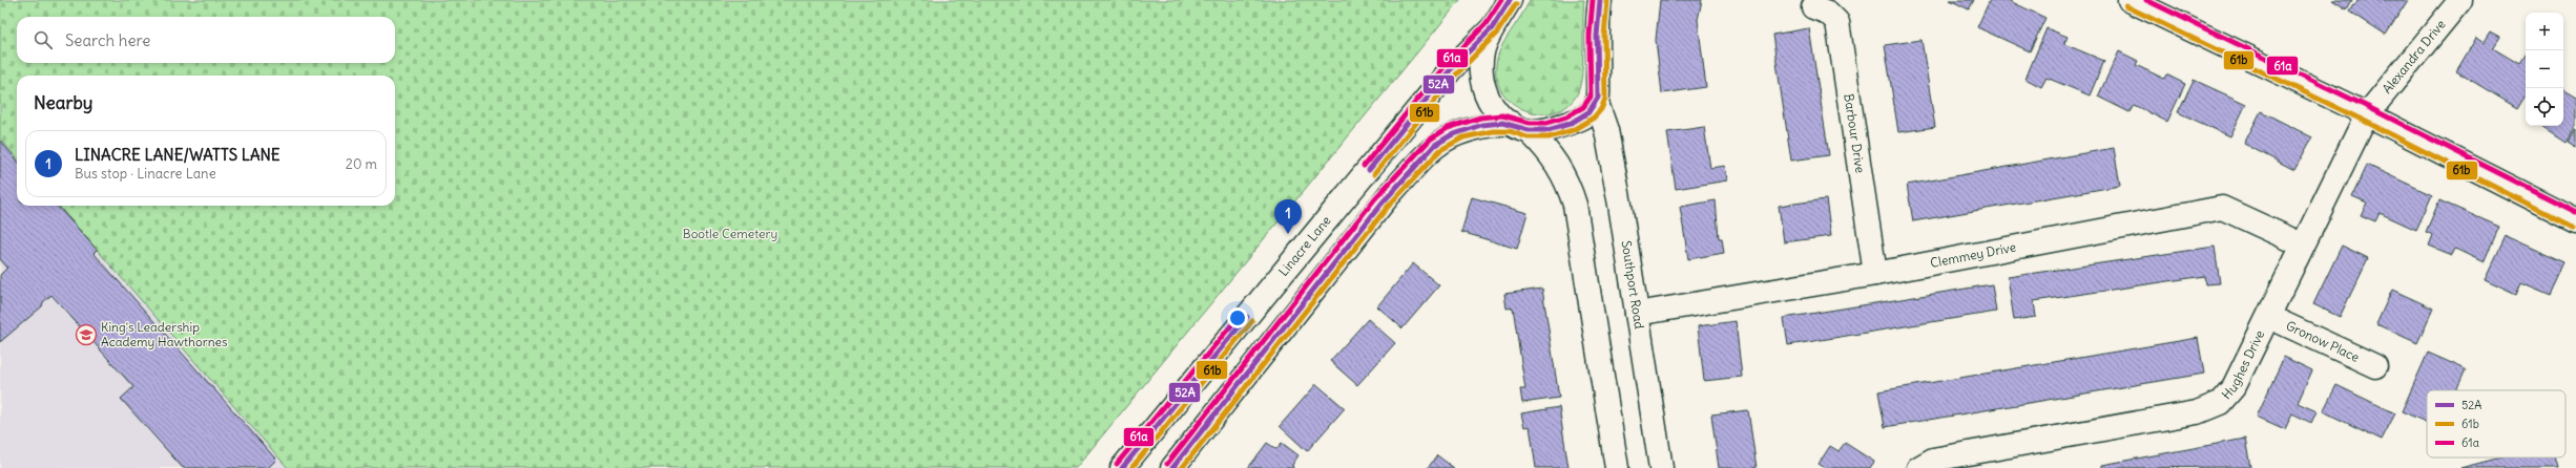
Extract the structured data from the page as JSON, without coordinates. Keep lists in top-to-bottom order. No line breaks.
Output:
{"streets":{"street":["Alexandra Drive","Barbour Drive","Linacre Lane","Clemmey Drive","Southport Road","Gronow Place","Hughes Drive"]},"crossings":[["Alexandra Drive","Hughes Drive"],["Barbour Drive","Clemmey Drive"],["Clemmey Drive","Southport Road"],["Clemmey Drive","Hughes Drive"],["Gronow Place","Hughes Drive"]],"parks":["Bootle Cemetery"],"places":{"school or university":["King's Leadership Academy Hawthornes"]},"lines":["transit line 52A","transit line 61a","transit line 61b"],"legend":["52A","61b","61a"],"page":{"map_buttons":["+","−"],"search":"Search here","heading":"Nearby","list":[{"mark":"1","name":"LINACRE LANE/WATTS LANE","note":"Bus stop · Linacre Lane","value":"20 m"}],"pins":"1"}}
